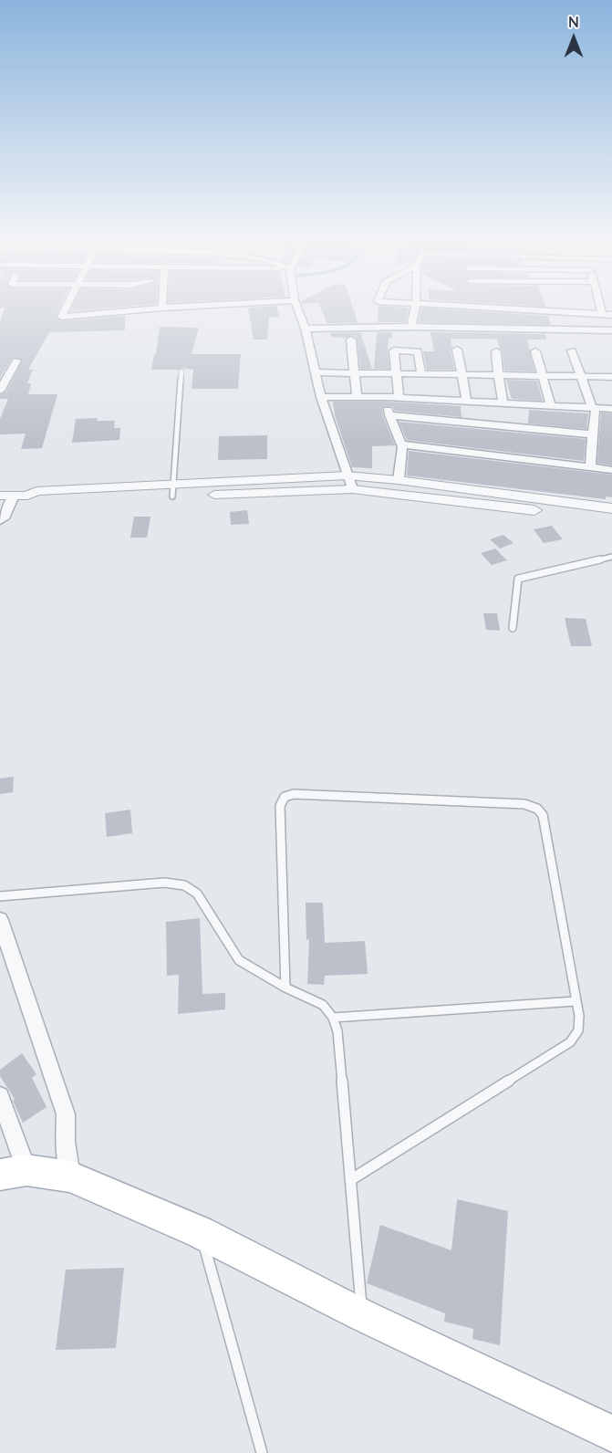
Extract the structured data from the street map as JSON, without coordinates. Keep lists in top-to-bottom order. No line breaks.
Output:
{"north":"top"}
